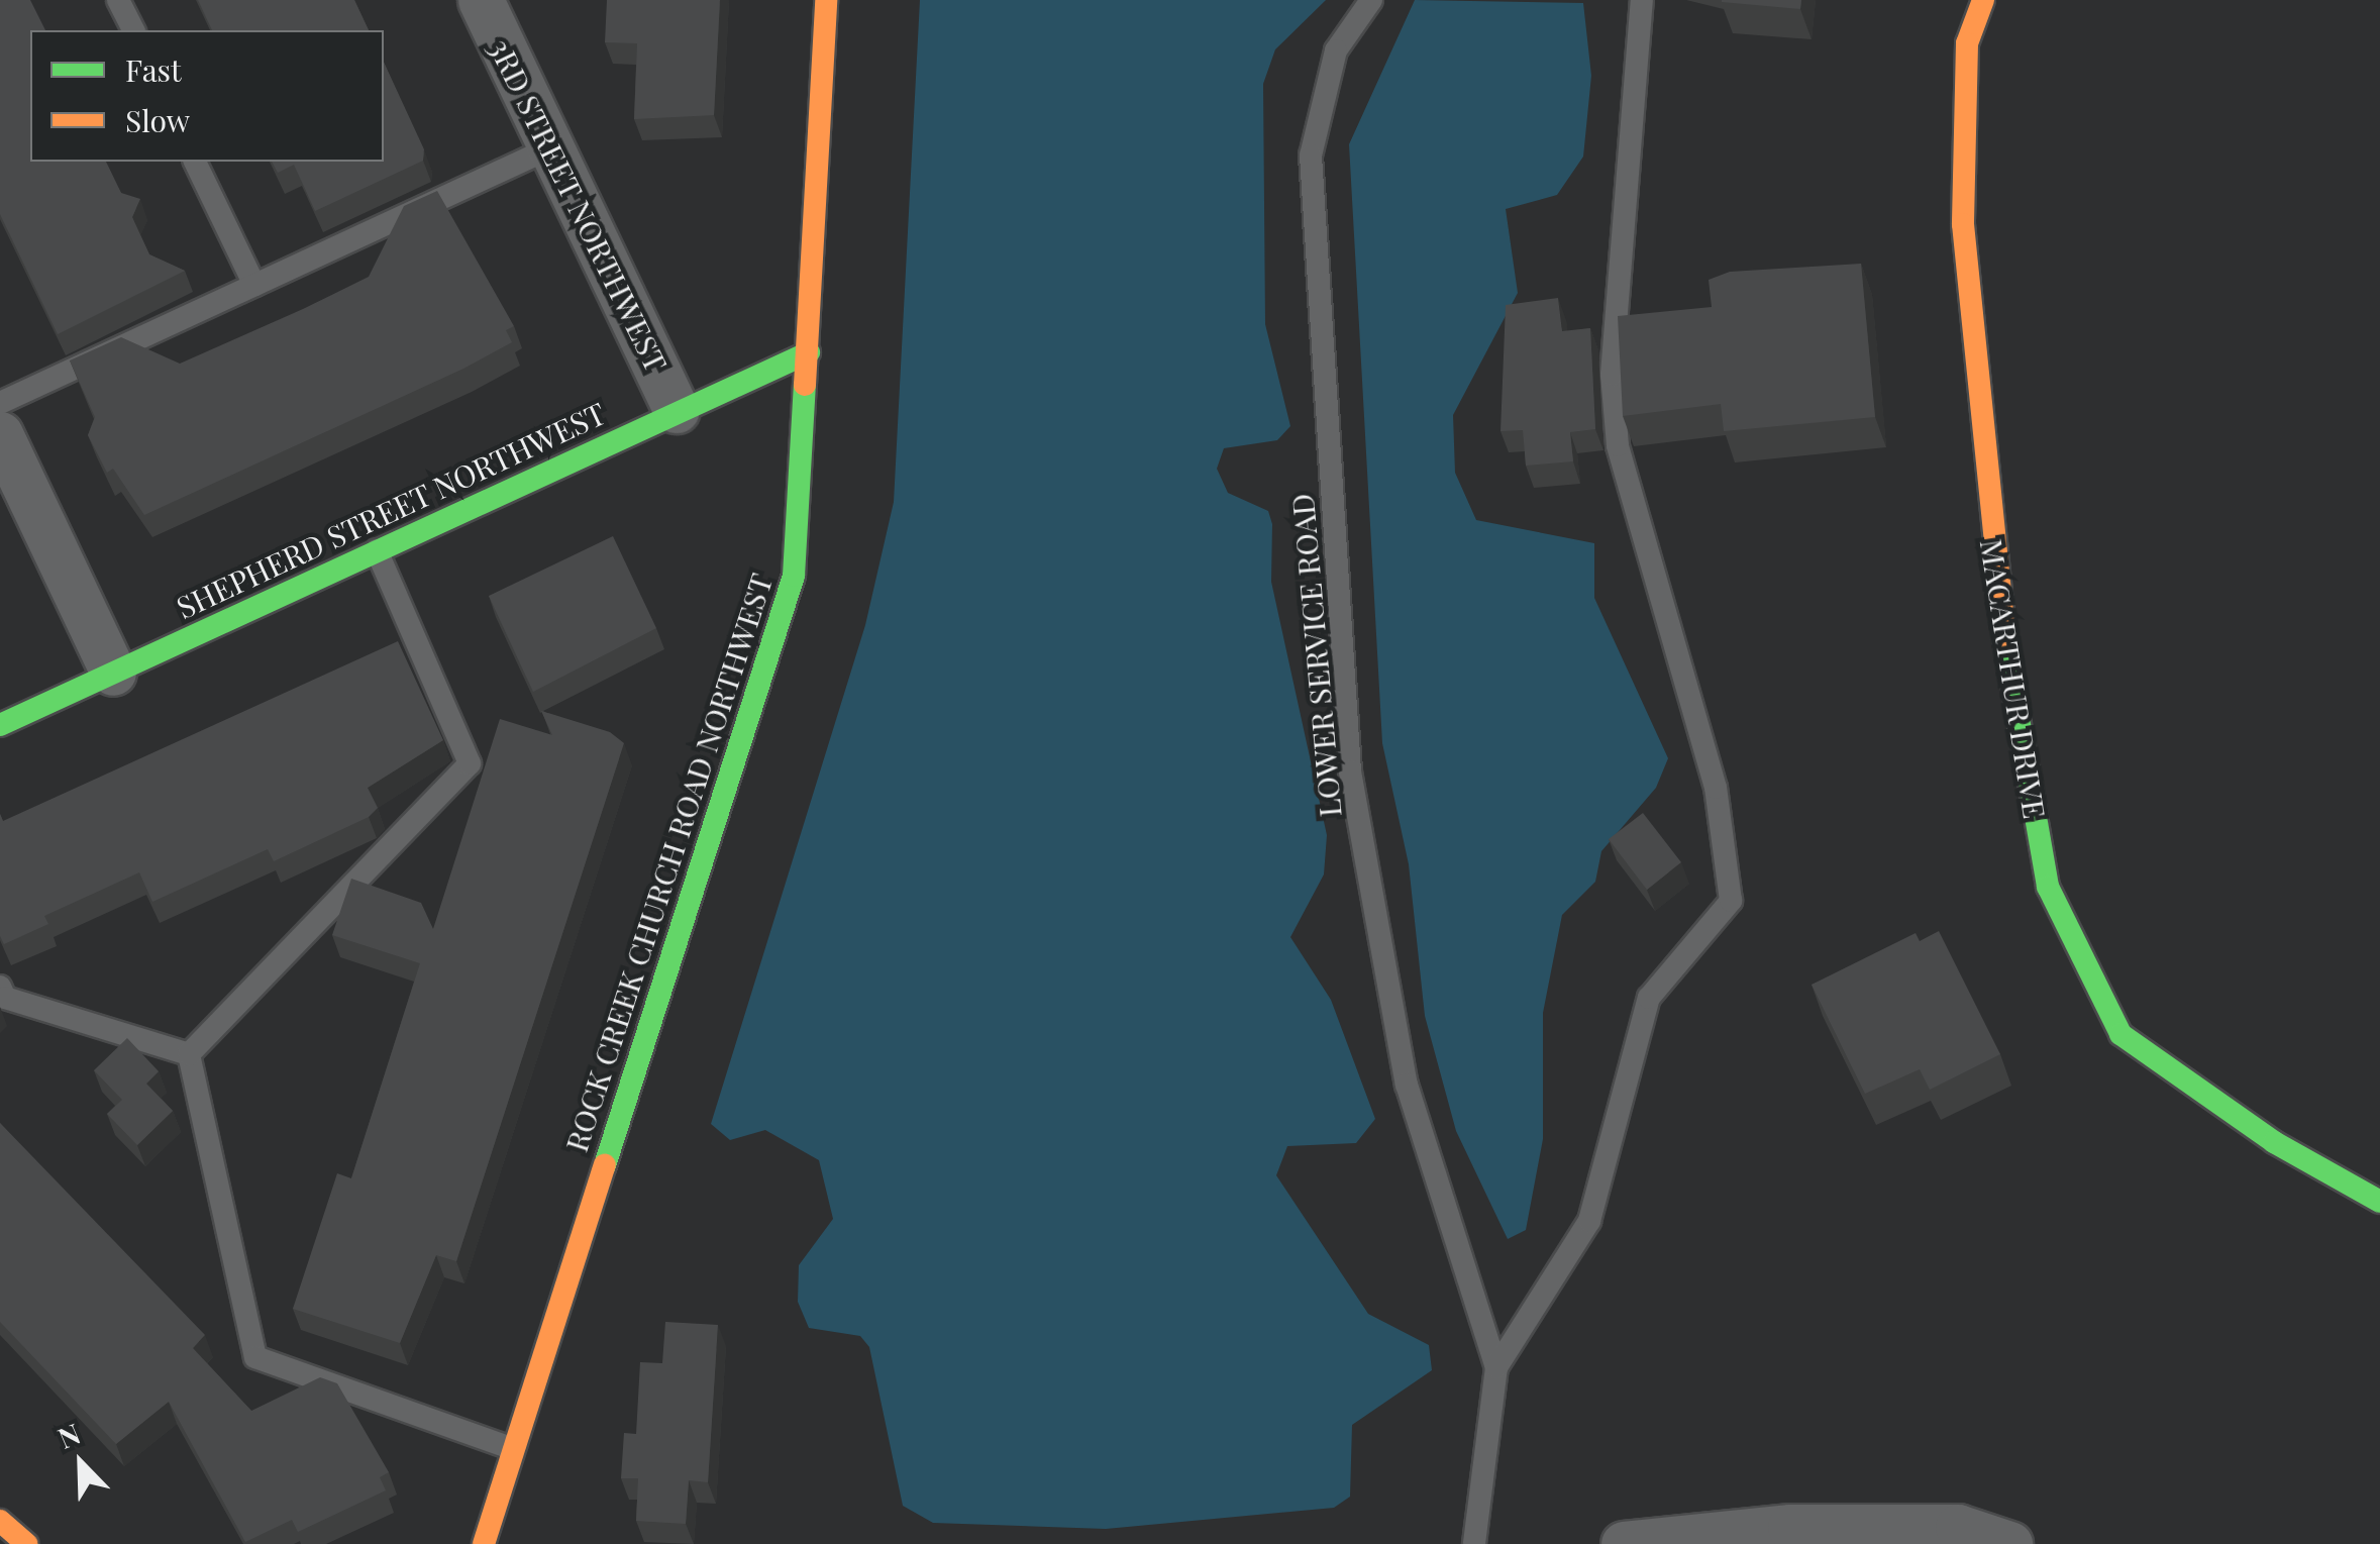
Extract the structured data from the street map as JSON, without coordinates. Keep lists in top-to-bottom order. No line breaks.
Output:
{"streets":{"street":["3RD STREET NORTHWEST","SHEPHERD STREET NORTHWEST","MACARTHUR DRIVE","ROCK CREEK CHURCH ROAD NORTHWEST"],"lane":["LOWER SERVICE ROAD"]},"crossings":[["3RD STREET NORTHWEST","SHEPHERD STREET NORTHWEST"],["SHEPHERD STREET NORTHWEST","ROCK CREEK CHURCH ROAD NORTHWEST"]],"legend":["Fast","Slow"],"north":"top left"}
